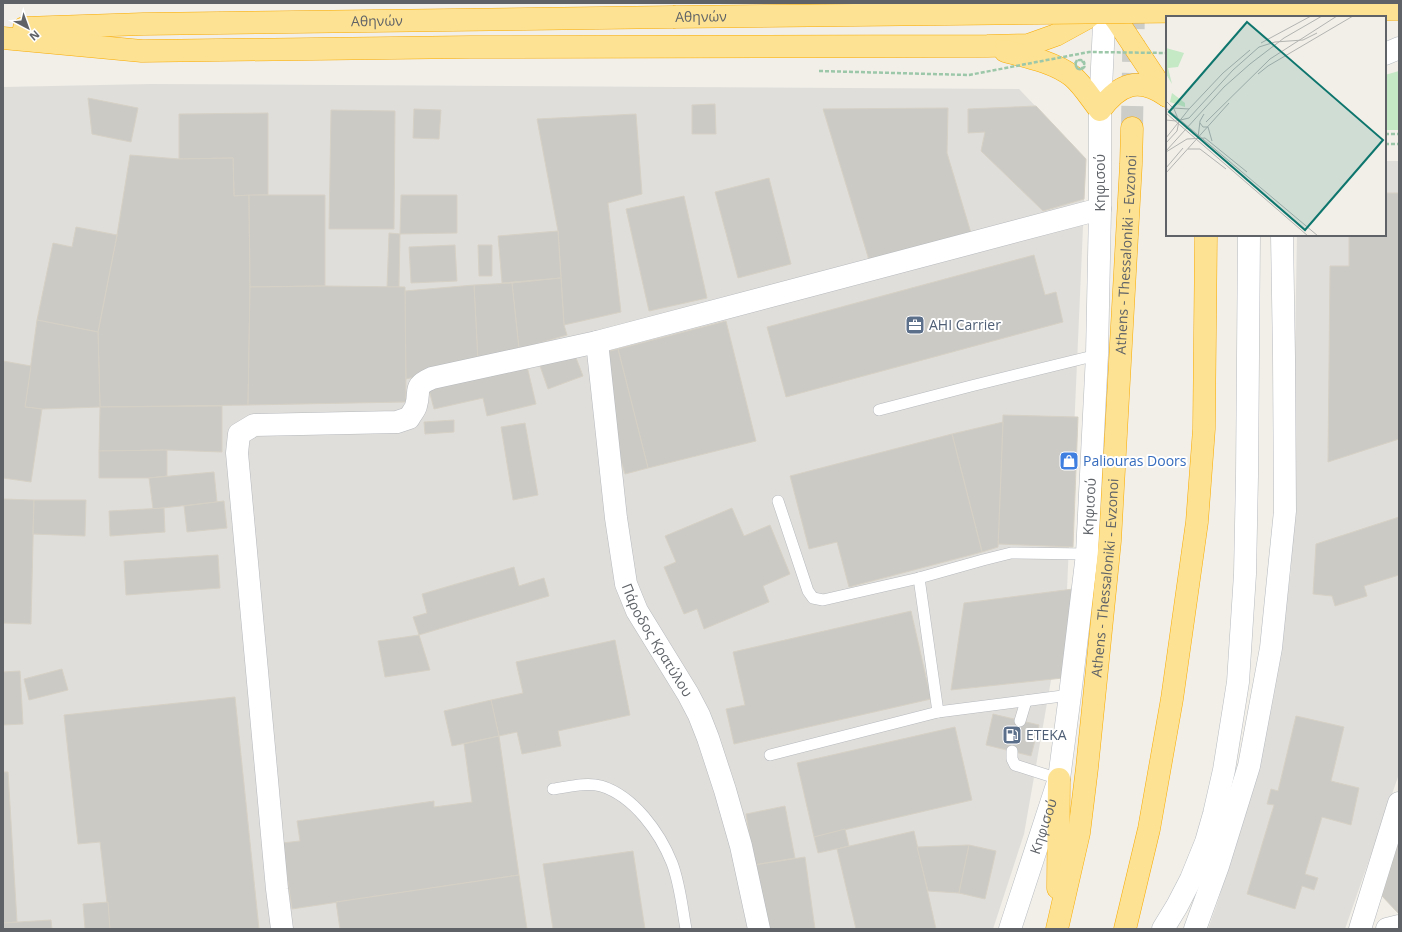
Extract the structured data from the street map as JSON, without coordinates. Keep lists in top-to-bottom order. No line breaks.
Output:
{"streets":{"highway":["Αθηνών","Athens - Thessaloniki - Evzonoi"],"main road":["Κηφισού","Πάροδος Κρατύλου"]},"places":{"office":["AHI Carrier"],"shop":["Paliouras Doors"],"fuel station":["ΕΤΕΚΑ"]},"north":"bottom right"}
